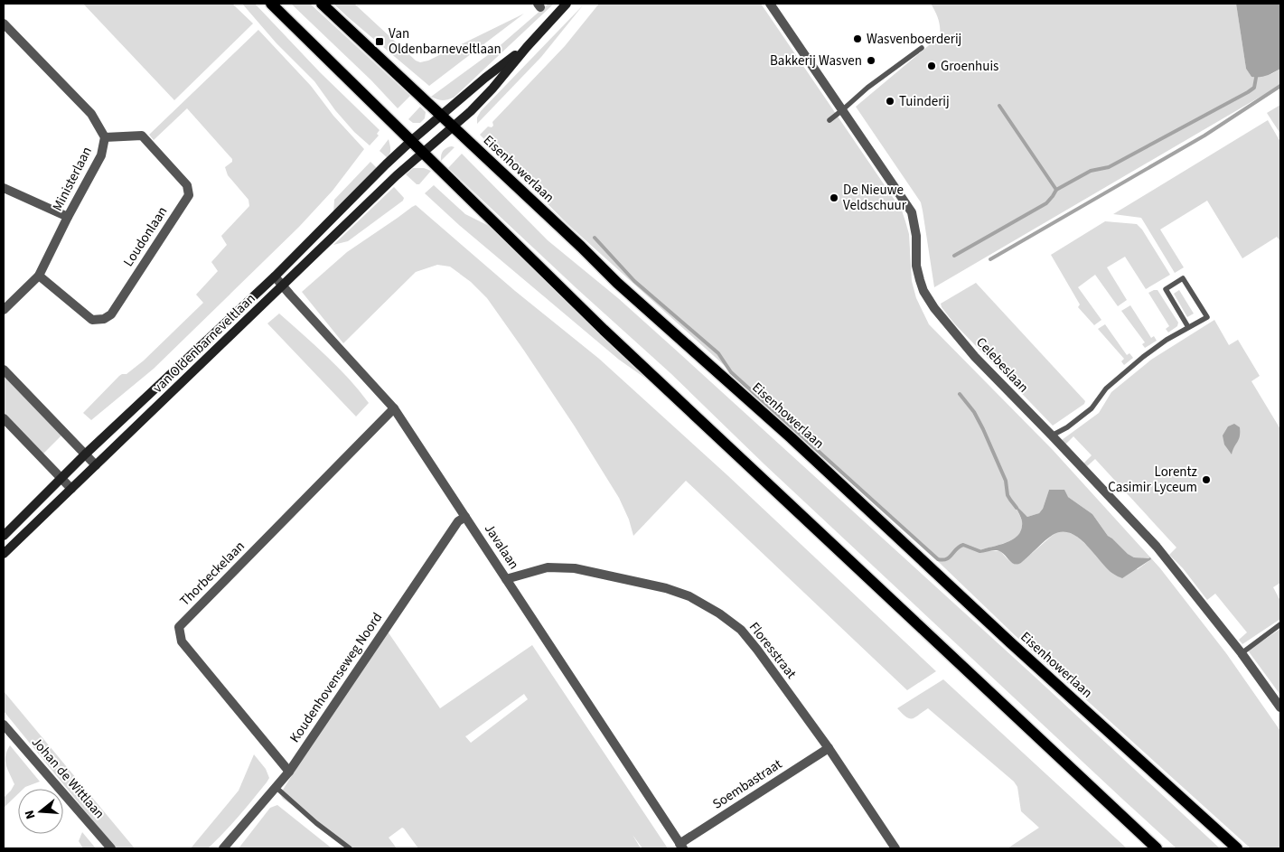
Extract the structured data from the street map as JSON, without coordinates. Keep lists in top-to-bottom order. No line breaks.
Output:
{"streets":{"main road":["Eisenhowerlaan","van Oldenbarneveltlaan"],"street":["Ministerlaan","Loudonlaan","Celebeslaan","Javalaan","Thorbeckelaan","Floresstraat","Koudenhovenseweg Noord","Johan de Wittlaan","Soembastraat"]},"crossings":[["Eisenhowerlaan","van Oldenbarneveltlaan"],["Ministerlaan","Loudonlaan"],["van Oldenbarneveltlaan","Javalaan"],["Javalaan","Thorbeckelaan"],["Javalaan","Floresstraat"],["Javalaan","Koudenhovenseweg Noord"],["Javalaan","Soembastraat"],["Thorbeckelaan","Koudenhovenseweg Noord"],["Floresstraat","Soembastraat"]],"places":{"other":["Wasvenboerderij","Bakkerij Wasven","Groenhuis","Tuinderij","De Nieuwe Veldschuur","Lorentz Casimir Lyceum"],"transit":["Van Oldenbarneveltlaan"]},"north":"left"}
